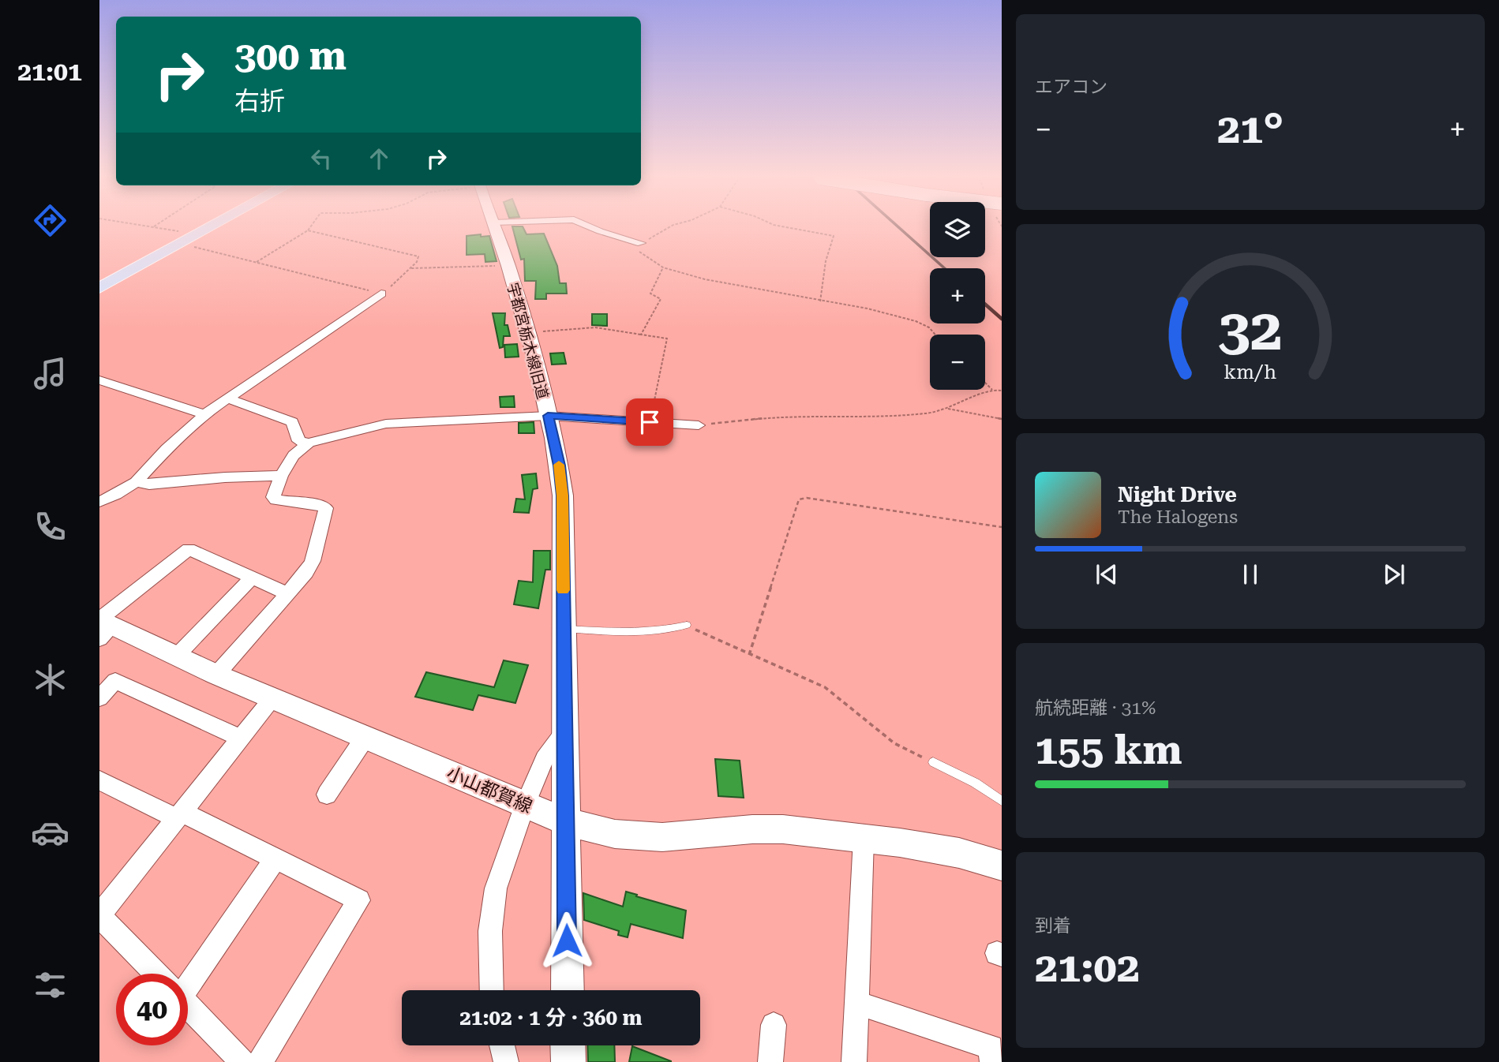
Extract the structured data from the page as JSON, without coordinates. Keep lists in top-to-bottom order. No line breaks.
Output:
{"streets":{"main road":["小山都賀線"],"street":["宇都宮栃木線旧道"]},"crossings":[["宇都宮栃木線旧道","小山都賀線"]],"page":{"tabs":"21:01","tile":["エアコン",["航続距離 · 31%","155 km"],["到着","21:02"]],"turn":["300 m","右折"],"heat":["−","21°","+"],"map_buttons":["+","−"],"song":["Night Drive","The Halogens"],"limit":"40","trip":"21:02 · 1 分 · 360 m","gauge":["32","km/h"]}}
